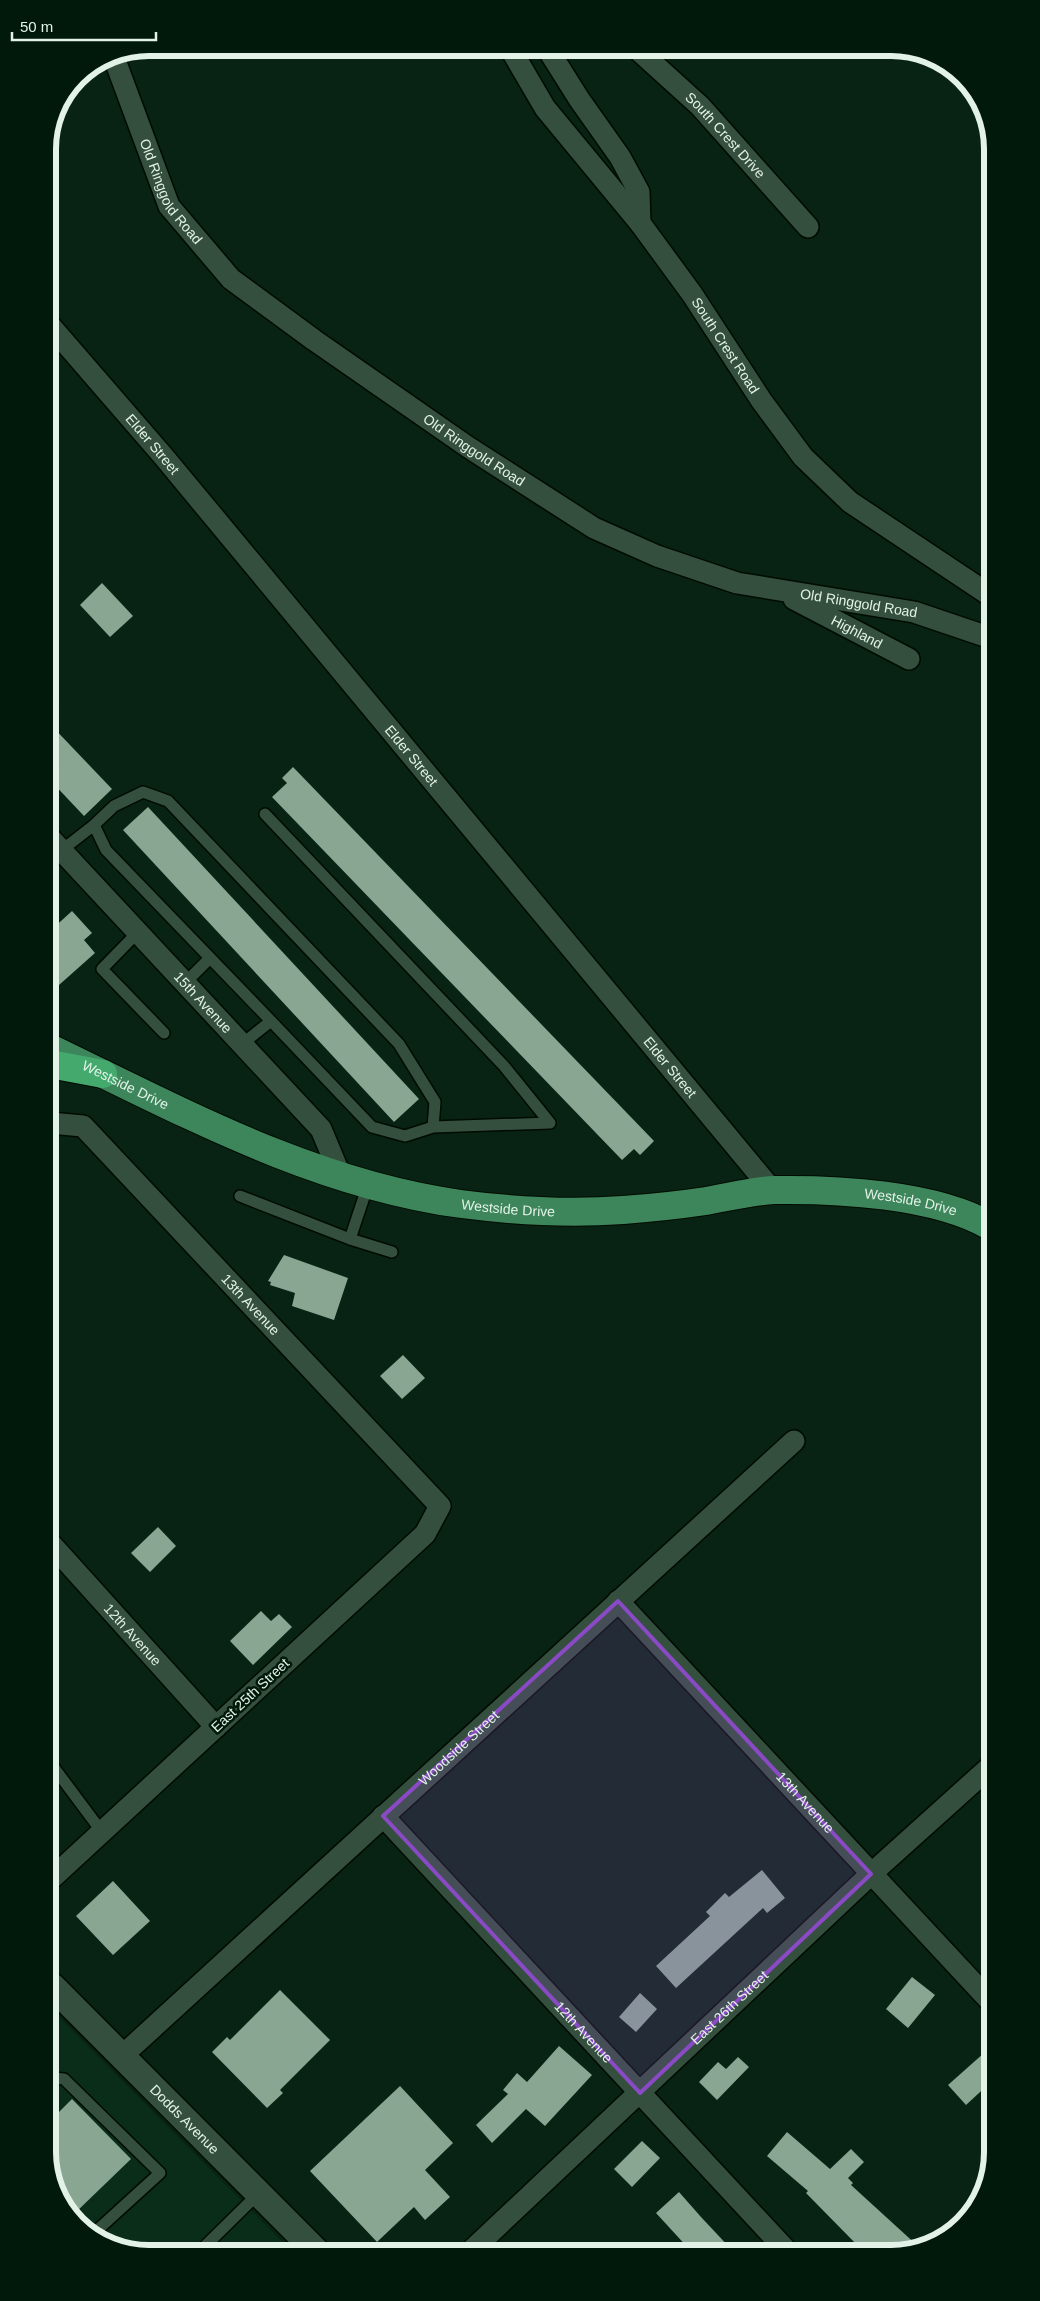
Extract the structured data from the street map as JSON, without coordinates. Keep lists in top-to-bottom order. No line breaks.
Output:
{"streets":{"main road":["Westside Drive"],"street":["South Crest Drive","Old Ringgold Road","South Crest Road","Elder Street","Highland","15th Avenue","13th Avenue","12th Avenue","East 25th Street","Woodside Street","East 26th Street","Dodds Avenue"]},"crossings":[["Old Ringgold Road","Highland"],["Elder Street","Westside Drive"],["15th Avenue","Westside Drive"],["13th Avenue","East 25th Street"],["13th Avenue","Woodside Street"],["13th Avenue","East 26th Street"],["12th Avenue","East 25th Street"],["12th Avenue","Woodside Street"],["12th Avenue","East 26th Street"],["Woodside Street","Dodds Avenue"]],"scale_bar":"50 m"}
